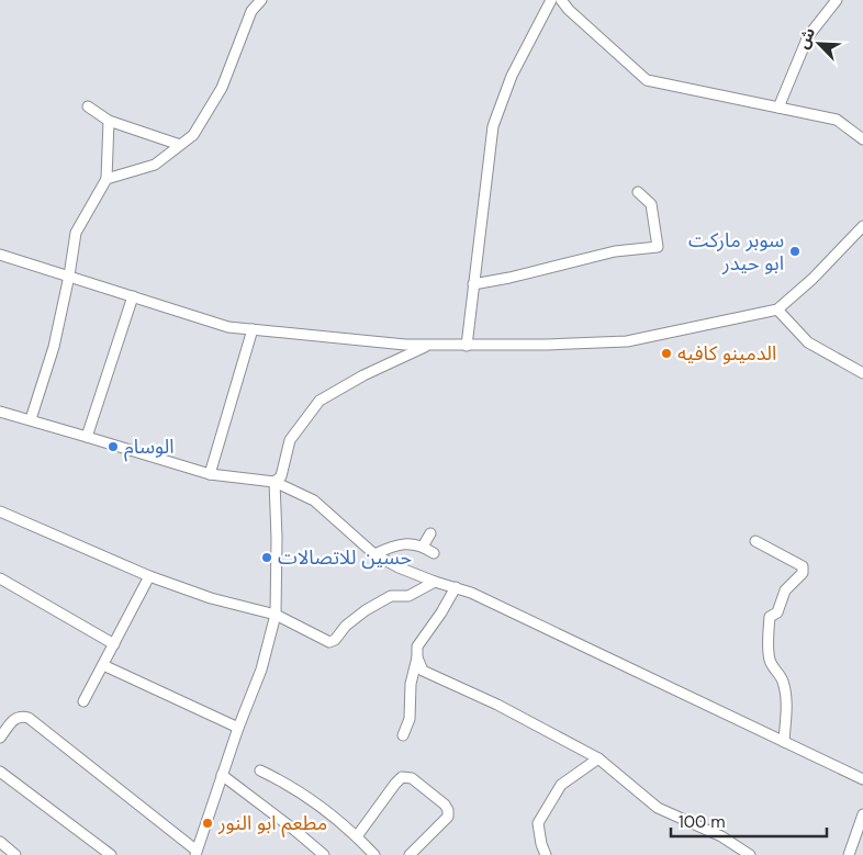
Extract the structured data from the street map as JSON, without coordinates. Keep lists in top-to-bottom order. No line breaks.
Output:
{"places":["سوبر ماركت ابو حيدر","الدمينو كافيه","الوسام","حسين للاتصالات","مطعم ابو النور"],"scale_bar":"100 m","north":"top left"}
